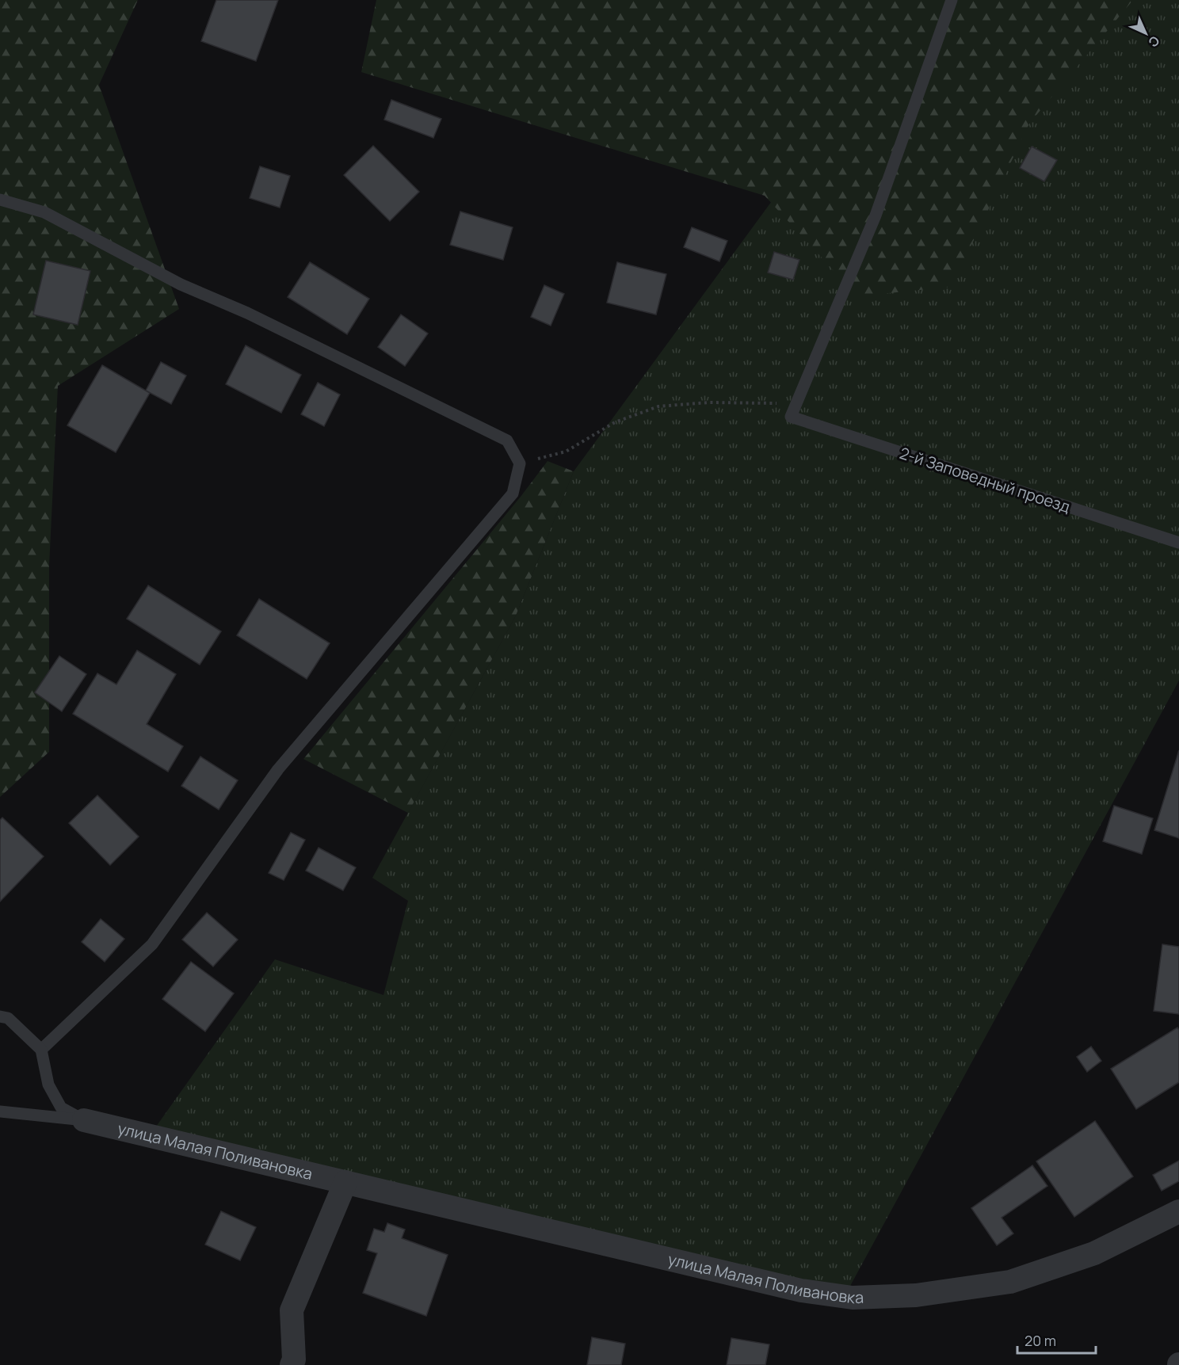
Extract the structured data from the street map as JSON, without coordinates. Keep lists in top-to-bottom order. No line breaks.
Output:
{"streets":{"street":["улица Малая Поливановка"],"lane":["2-й Заповедный проезд"]},"scale_bar":"20 m","north":"bottom right"}
